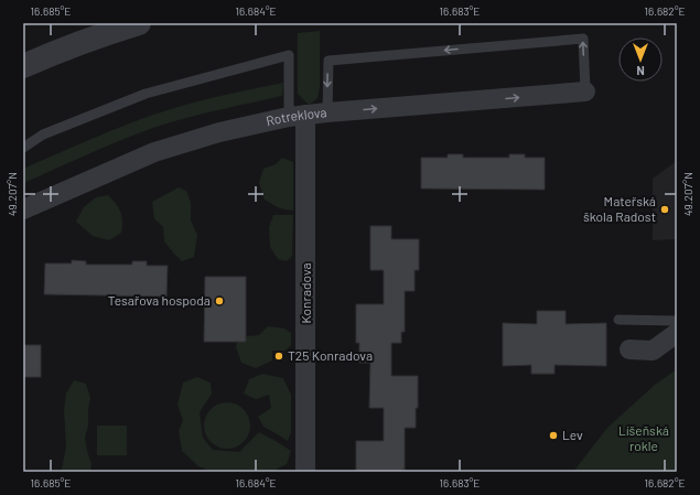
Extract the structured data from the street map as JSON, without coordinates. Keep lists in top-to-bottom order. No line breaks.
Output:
{"streets":{"street":["Rotreklova","Konradova"]},"crossings":[["Rotreklova","Konradova"]],"one_way":["Rotreklova"],"parks":["Líšeňská rokle"],"places":["Mateřská škola Radost","Tesařova hospoda","T25 Konradova","Lev"],"north":"bottom","coordinates":["16.685°E","16.684°E","16.683°E","16.682°E","49.207°N"]}
